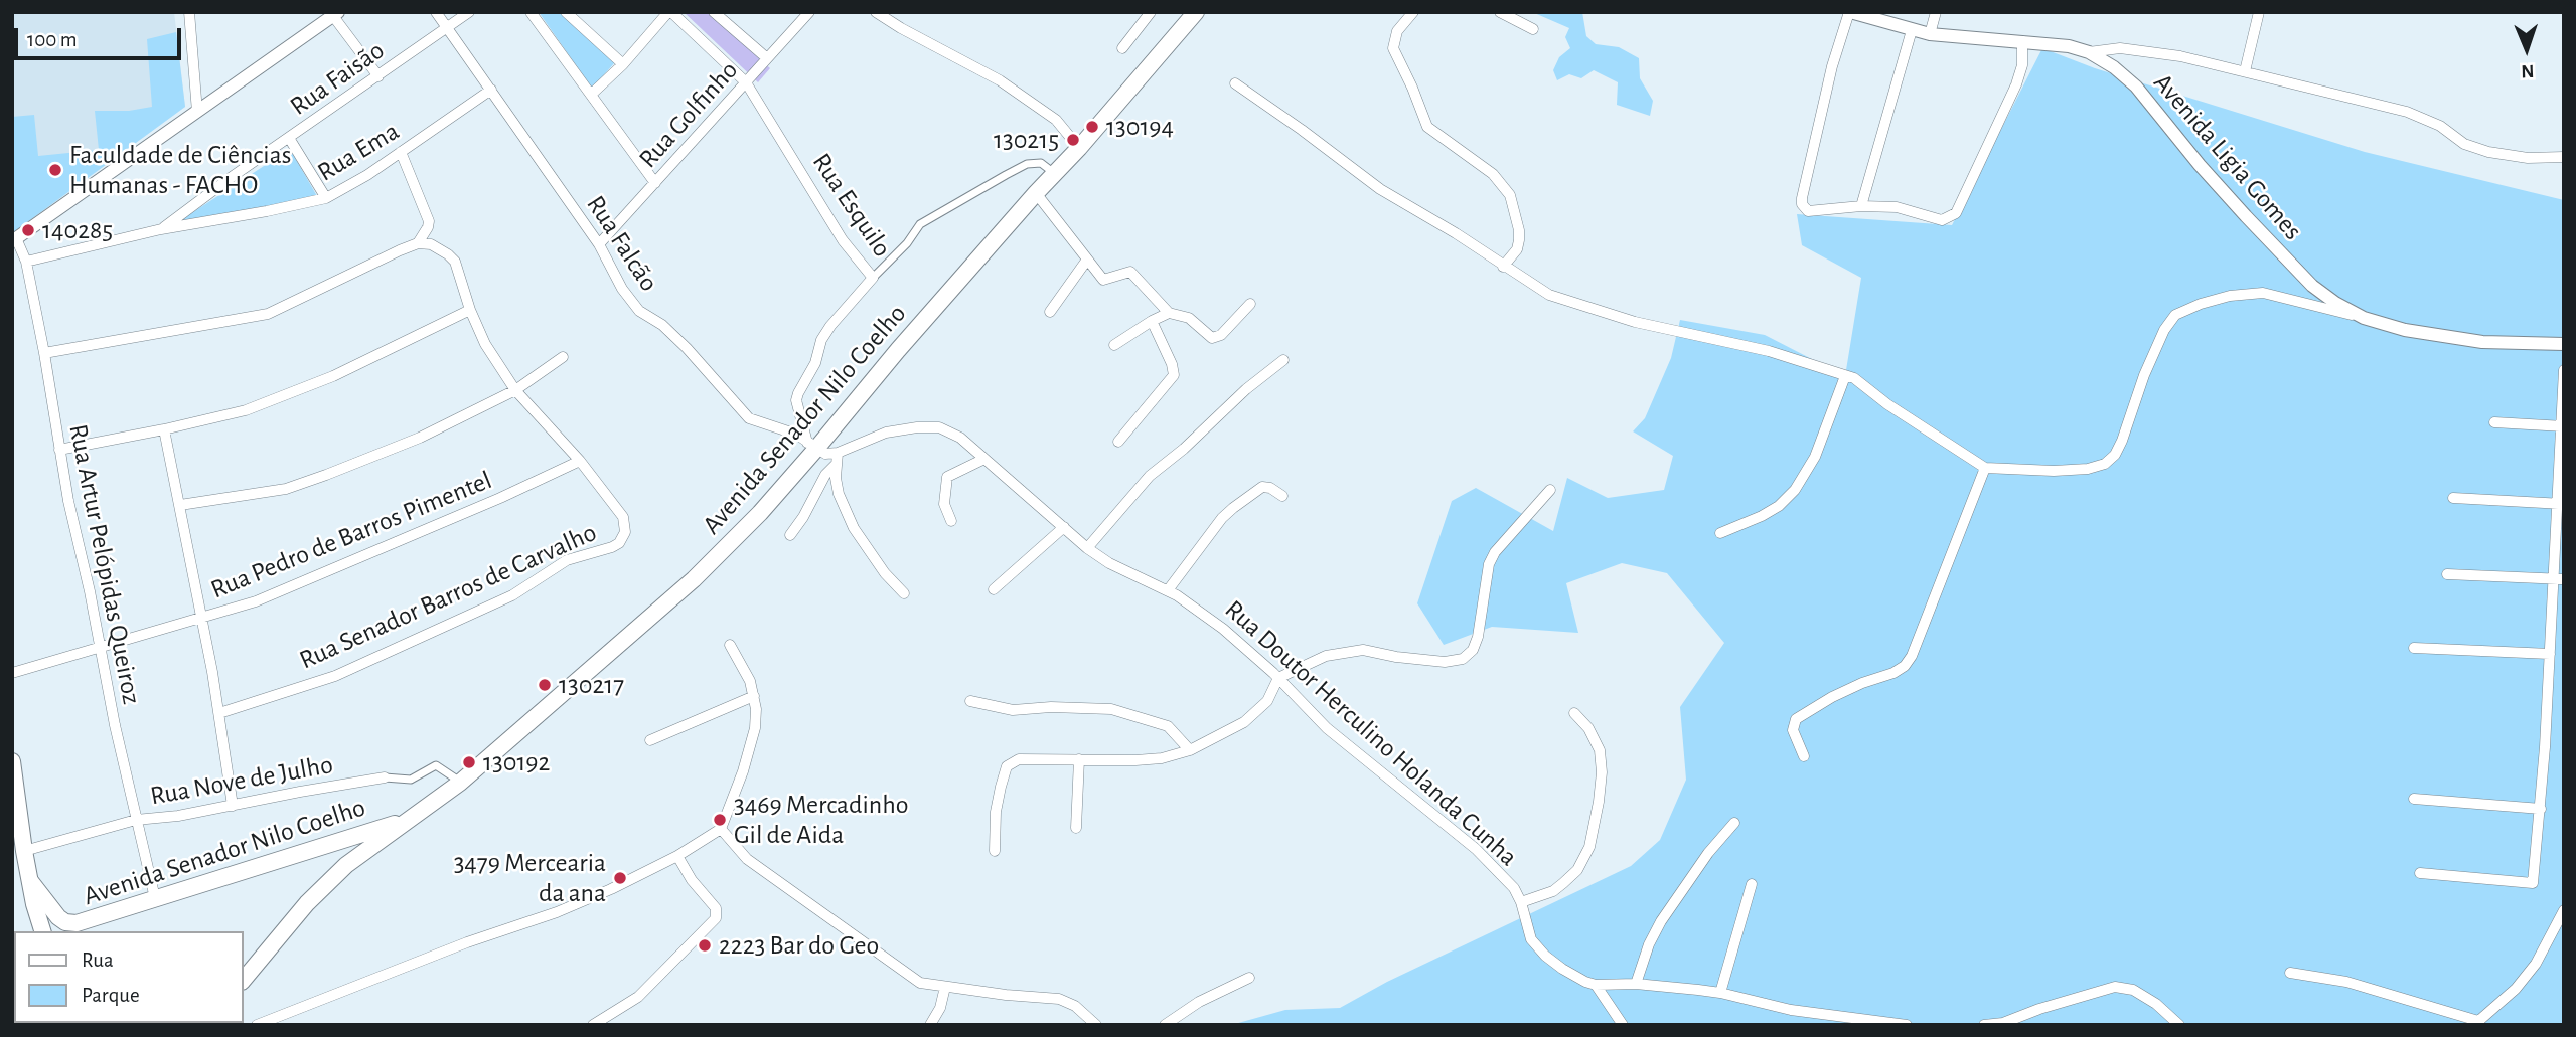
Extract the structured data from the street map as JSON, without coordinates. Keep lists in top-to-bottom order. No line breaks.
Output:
{"streets":{"main road":["Avenida Senador Nilo Coelho"],"street":["Rua Faisão","Rua Golfinho","Rua Ema","Avenida Ligia Gomes","Rua Esquilo","Rua Falcão","Rua Pedro de Barros Pimentel","Rua Artur Pelópidas Queiroz","Rua Senador Barros de Carvalho","Rua Doutor Herculino Holanda Cunha","Rua Nove de Julho"]},"crossings":[["Rua Faisão","Rua Ema"],["Rua Faisão","Rua Falcão"],["Rua Golfinho","Rua Esquilo"],["Rua Golfinho","Rua Falcão"],["Rua Ema","Rua Falcão"],["Rua Ema","Rua Artur Pelópidas Queiroz"],["Rua Esquilo","Rua Falcão"],["Rua Esquilo","Avenida Senador Nilo Coelho"],["Rua Falcão","Avenida Senador Nilo Coelho"],["Avenida Senador Nilo Coelho","Rua Artur Pelópidas Queiroz"],["Avenida Senador Nilo Coelho","Rua Nove de Julho"],["Rua Pedro de Barros Pimentel","Rua Artur Pelópidas Queiroz"],["Rua Pedro de Barros Pimentel","Rua Senador Barros de Carvalho"],["Rua Artur Pelópidas Queiroz","Rua Nove de Julho"]],"places":["130194","130215","Faculdade de Ciências Humanas - FACHO","140285","130217","130192","3469 Mercadinho Gil de Aida","3479 Mercearia da ana","2223 Bar do Geo"],"legend":["Rua","Parque"],"scale_bar":"100 m","north":"bottom"}
